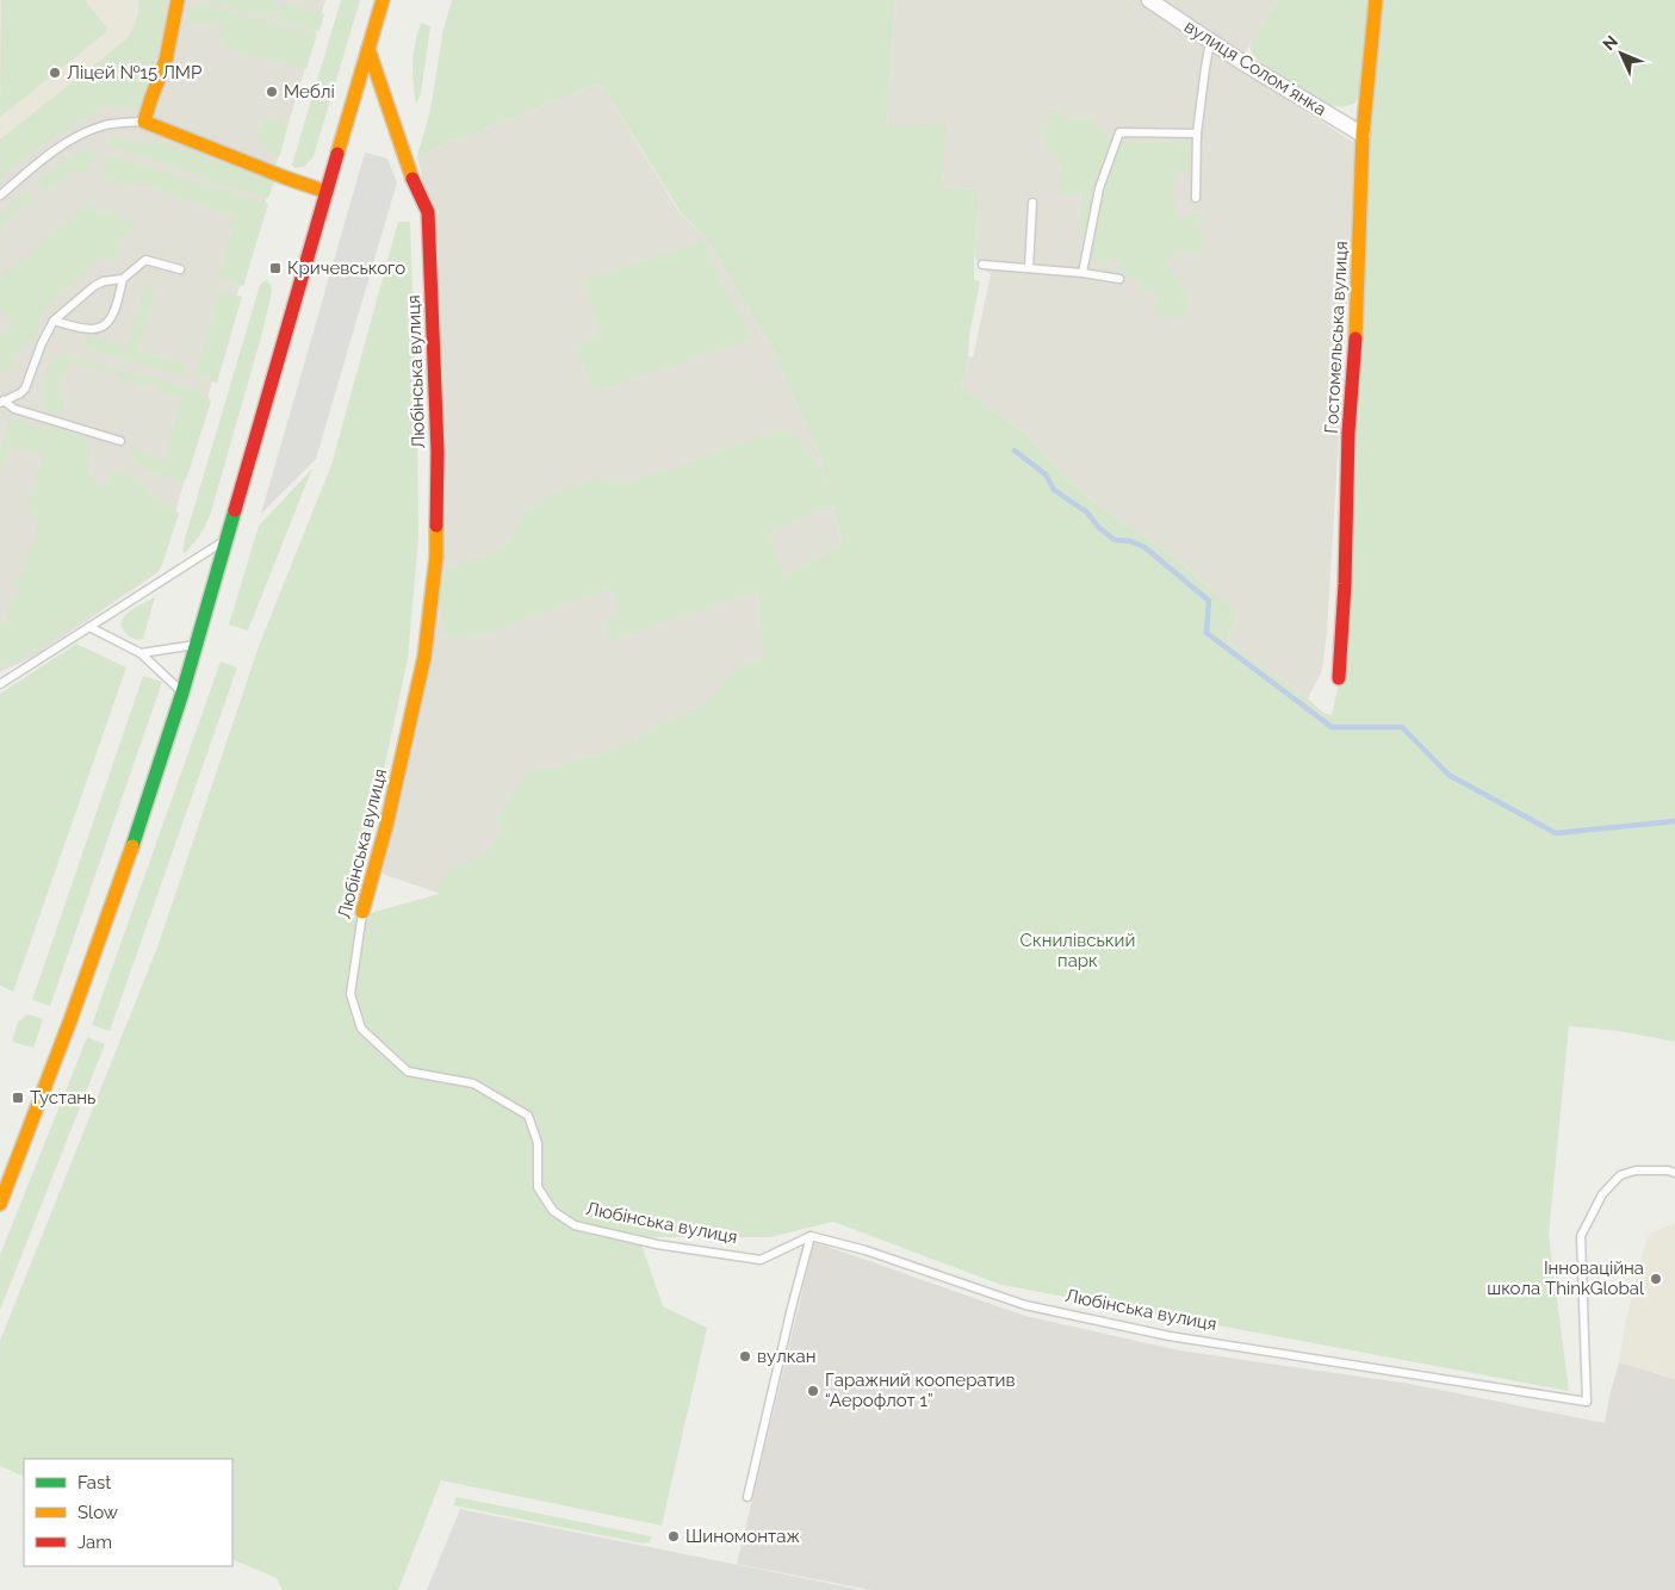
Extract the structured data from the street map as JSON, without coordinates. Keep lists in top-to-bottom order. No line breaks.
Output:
{"streets":{"street":["вулиця Соломʼянка","Гостомельська вулиця","Любінська вулиця"]},"crossings":[["вулиця Соломʼянка","Гостомельська вулиця"]],"parks":["Скнилівський парк"],"places":{"other":["Ліцей №15 ЛМР","Меблі","Інноваційна школа ThinkGlobal","вулкан","Гаражний кооператив “Аерофлот 1”","Шиномонтаж"],"transit":["Кричевського","Тустань"]},"legend":["Fast","Slow","Jam"],"north":"top left"}
